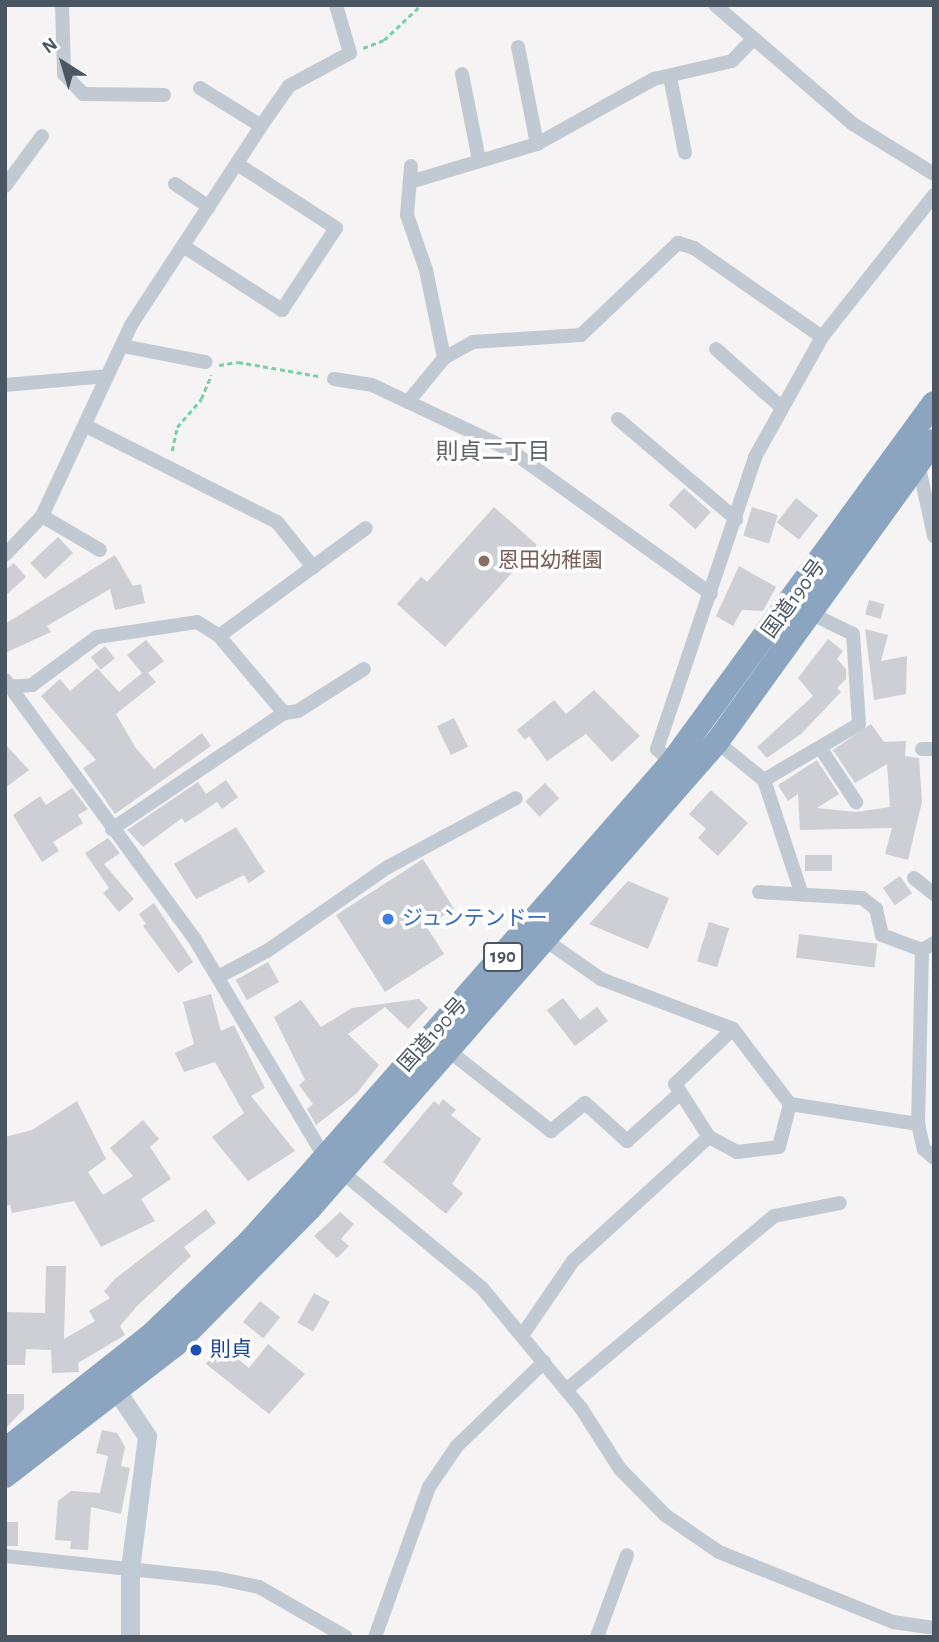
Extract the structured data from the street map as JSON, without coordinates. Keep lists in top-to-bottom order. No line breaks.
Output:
{"streets":{"highway":["国道190号","190"]},"districts":["則貞二丁目"],"places":["恩田幼稚園","ジュンテンドー","則貞"],"north":"top left"}
